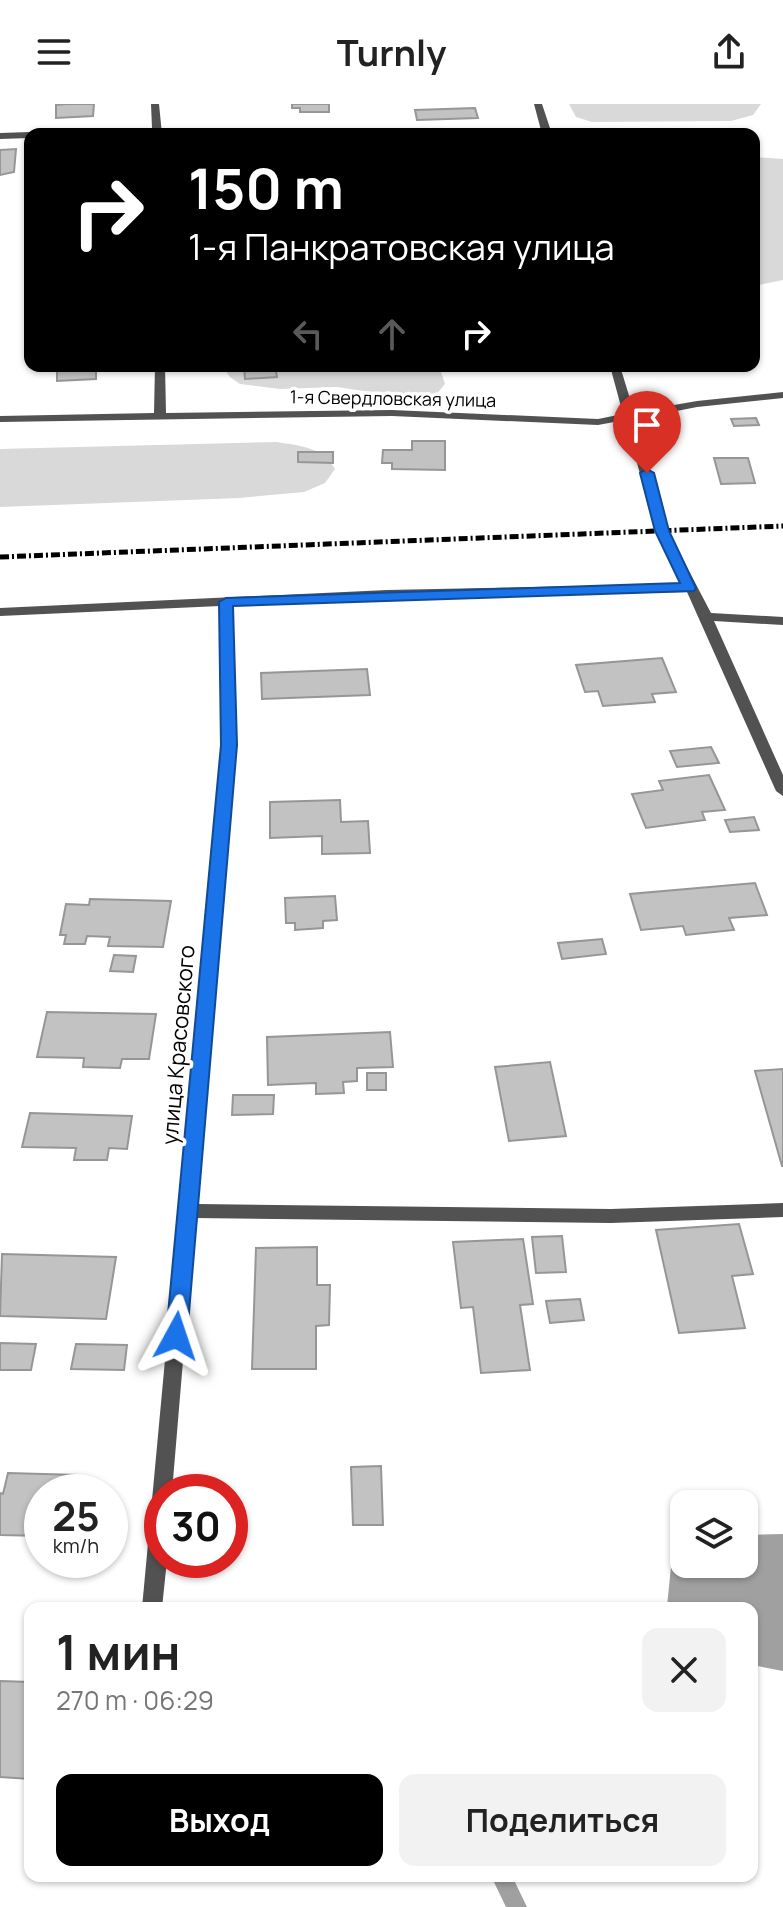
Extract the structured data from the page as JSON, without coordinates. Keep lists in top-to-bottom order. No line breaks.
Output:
{"streets":{"street":["1-я Свердловская улица","улица Красовского"]},"page":{"header":"Turnly","turn":["150 m","1-я Панкратовская улица"],"speed":"25 km/h","limit":"30","heading":["1 мин","270 m · 06:29"],"buttons":["Выход","Поделиться"]}}
